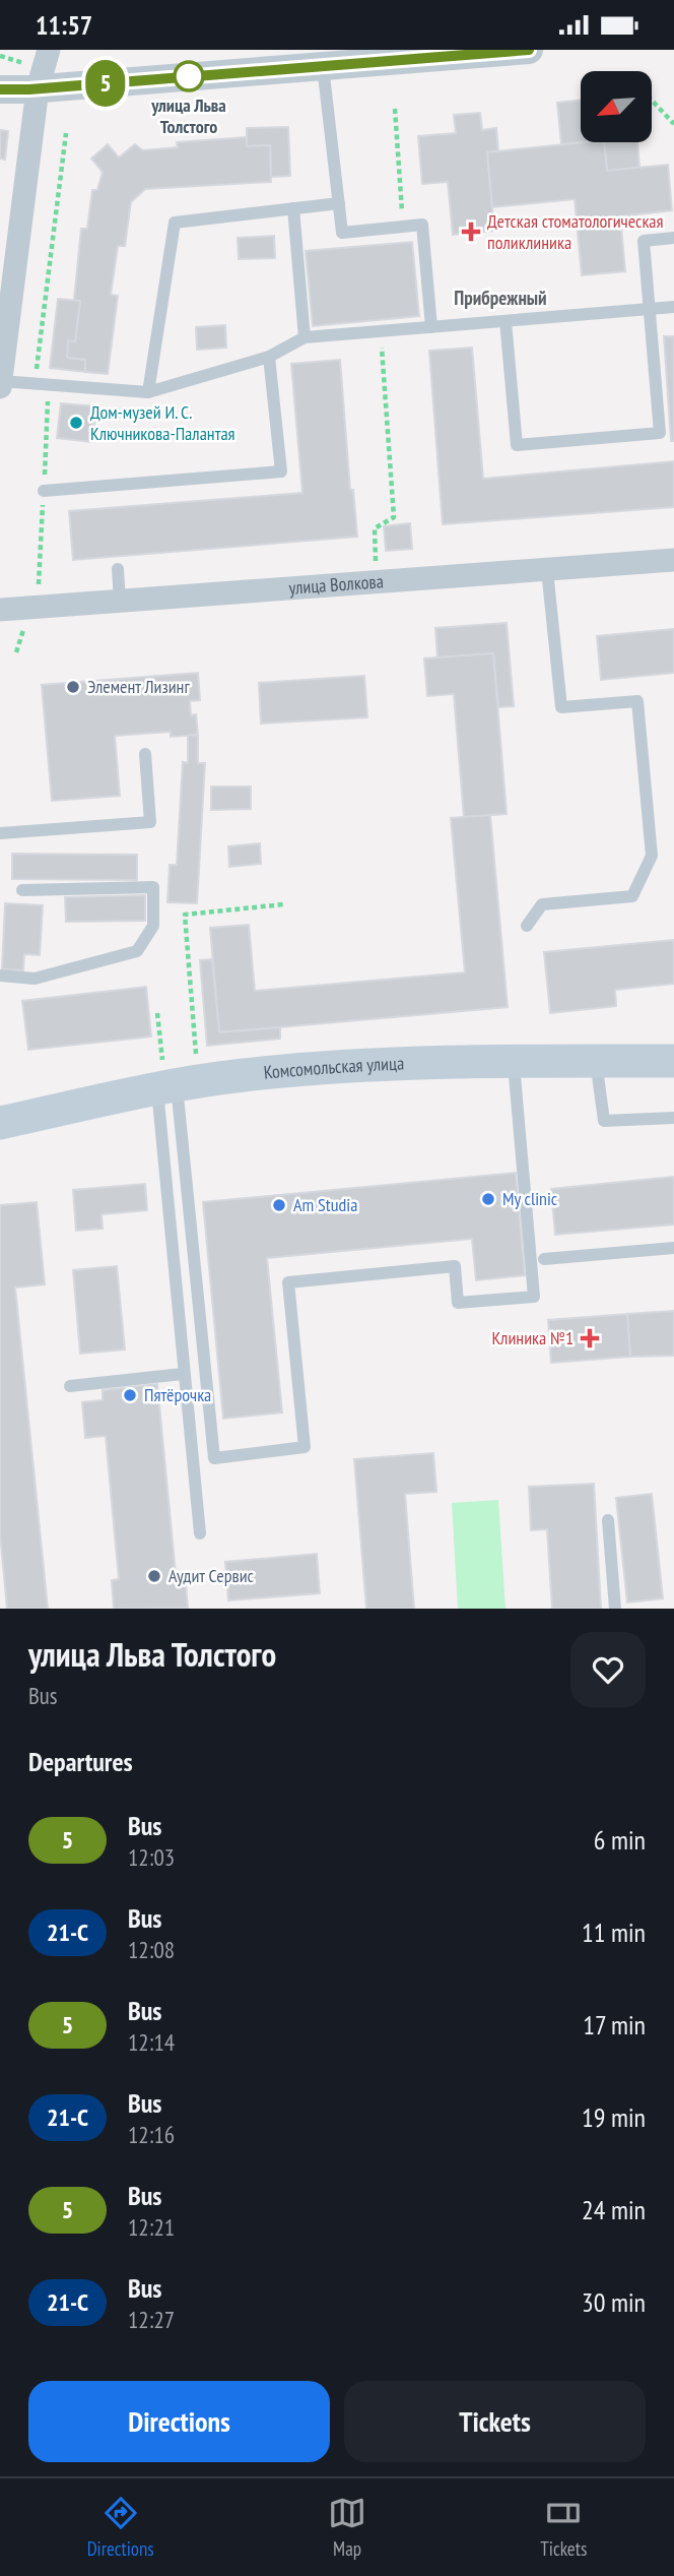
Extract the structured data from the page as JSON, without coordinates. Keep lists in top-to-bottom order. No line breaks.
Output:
{"streets":{"main road":["Комсомольская улица"],"street":["улица Волкова"]},"districts":["Прибрежный"],"places":{"other":["улица Льва Толстого","Дом-музей И. С. Ключникова-Палантая","Элемент Лизинг","My clinic","Am Studia","Пятёрочка","Аудит Сервис"],"health":["Детская стоматологическая поликлиника","Клиника №1"]},"lines":["bus line 5"],"north":"bottom left","page":{"status":"11:57","on_map":"5","heading":[["улица Льва Толстого","Bus"],"Departures"],"list":[{"mark":"5","name":"Bus","note":"12:03","value":"6 min"},{"mark":"21-С","name":"Bus","note":"12:08","value":"11 min"},{"mark":"5","name":"Bus","note":"12:14","value":"17 min"},{"mark":"21-С","name":"Bus","note":"12:16","value":"19 min"},{"mark":"5","name":"Bus","note":"12:21","value":"24 min"},{"mark":"21-С","name":"Bus","note":"12:27","value":"30 min"}],"buttons":["Directions","Tickets"],"tabs":["Directions","Map","Tickets"]}}
